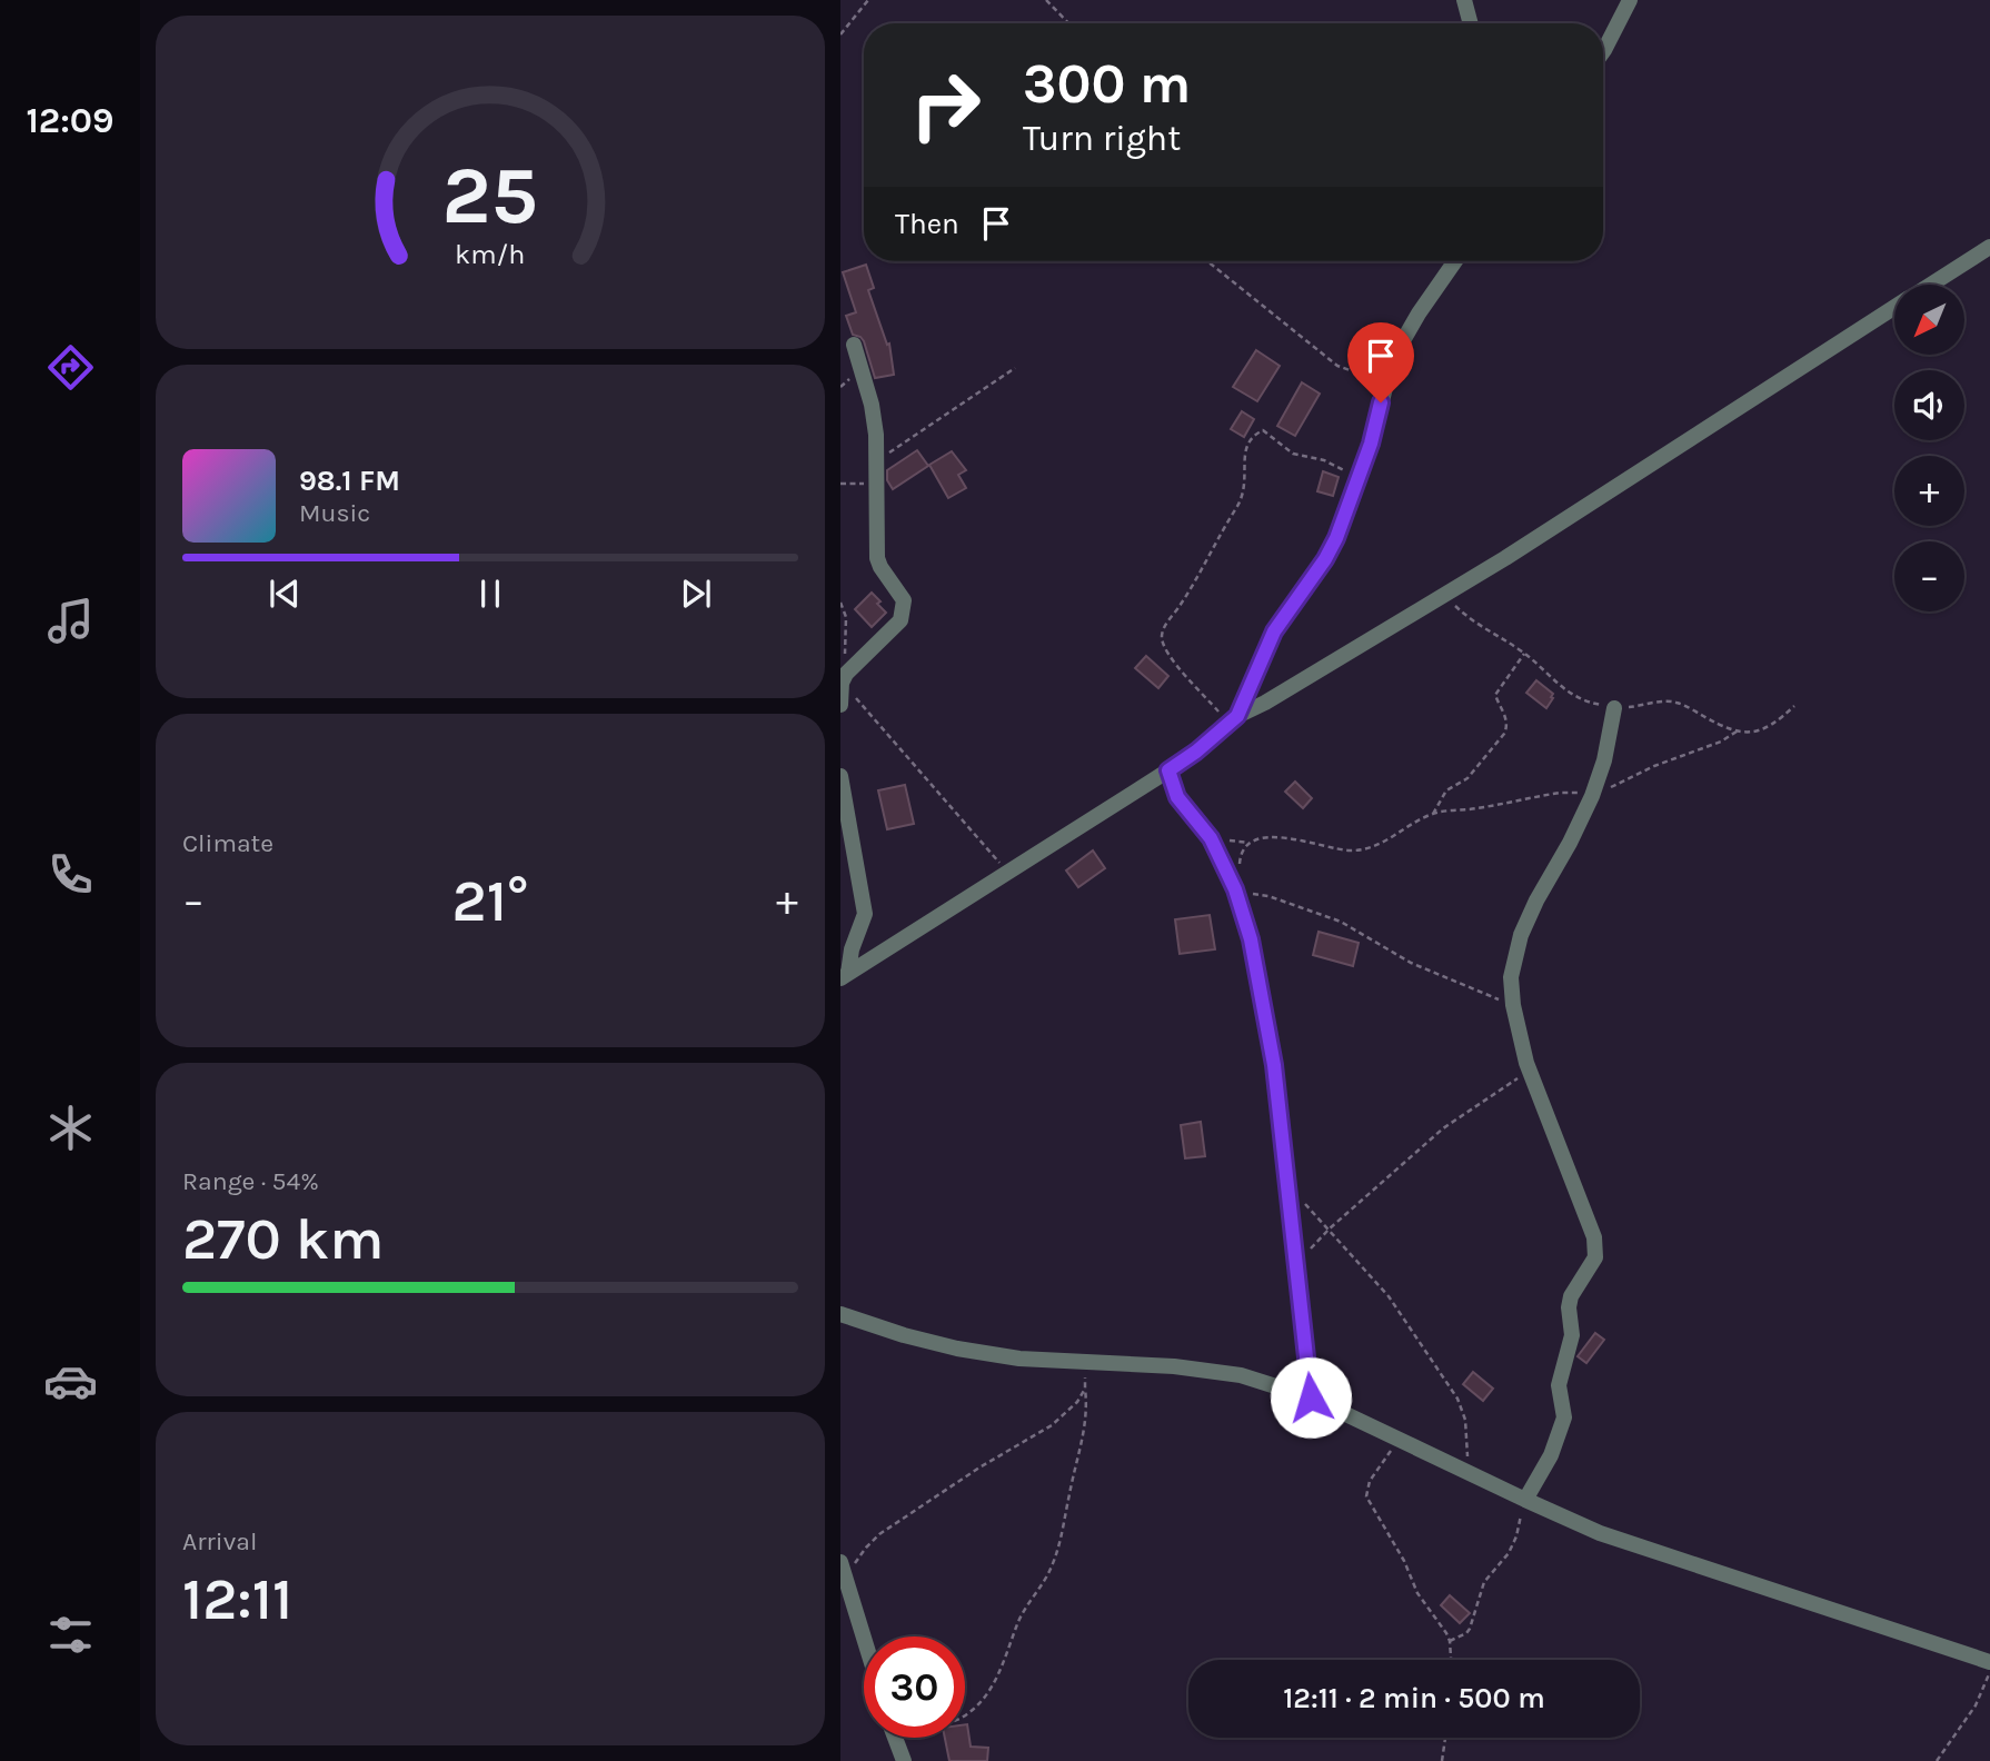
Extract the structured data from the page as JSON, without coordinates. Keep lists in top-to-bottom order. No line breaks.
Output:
{"north":"bottom left","page":{"tabs":"12:09","turn":["300 m","Turn right"],"then":"Then","map_buttons":["+","−"],"song":["98.1 FM","Music"],"tile":["Climate",["Range · 54%","270 km"],["Arrival","12:11"]],"heat":["−","21°","+"],"limit":"30","trip":"12:11 · 2 min · 500 m","gauge":["25","km/h"]}}
